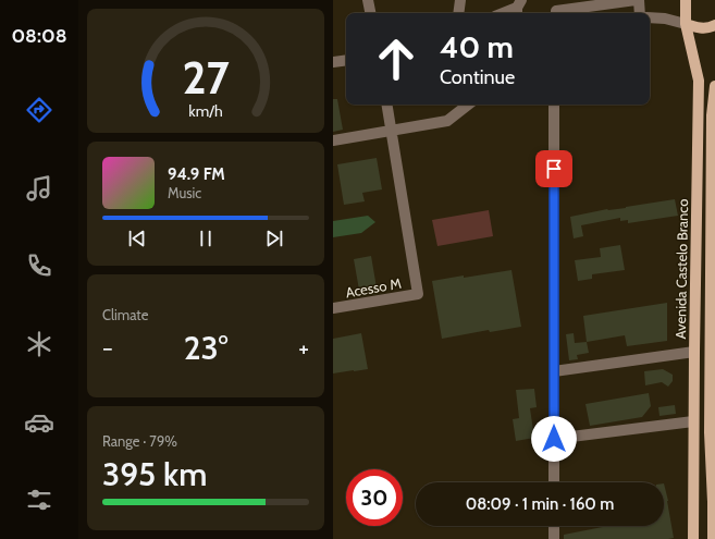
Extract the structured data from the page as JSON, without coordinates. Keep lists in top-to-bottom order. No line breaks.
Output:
{"streets":{"main road":["Avenida Castelo Branco"],"street":["Acesso M"]},"page":{"tabs":"08:08","turn":["40 m","Continue"],"song":["94.9 FM","Music"],"tile":["Climate",["Range · 79%","395 km"]],"heat":["−","23°","+"],"limit":"30","trip":"08:09 · 1 min · 160 m","gauge":["27","km/h"]}}
